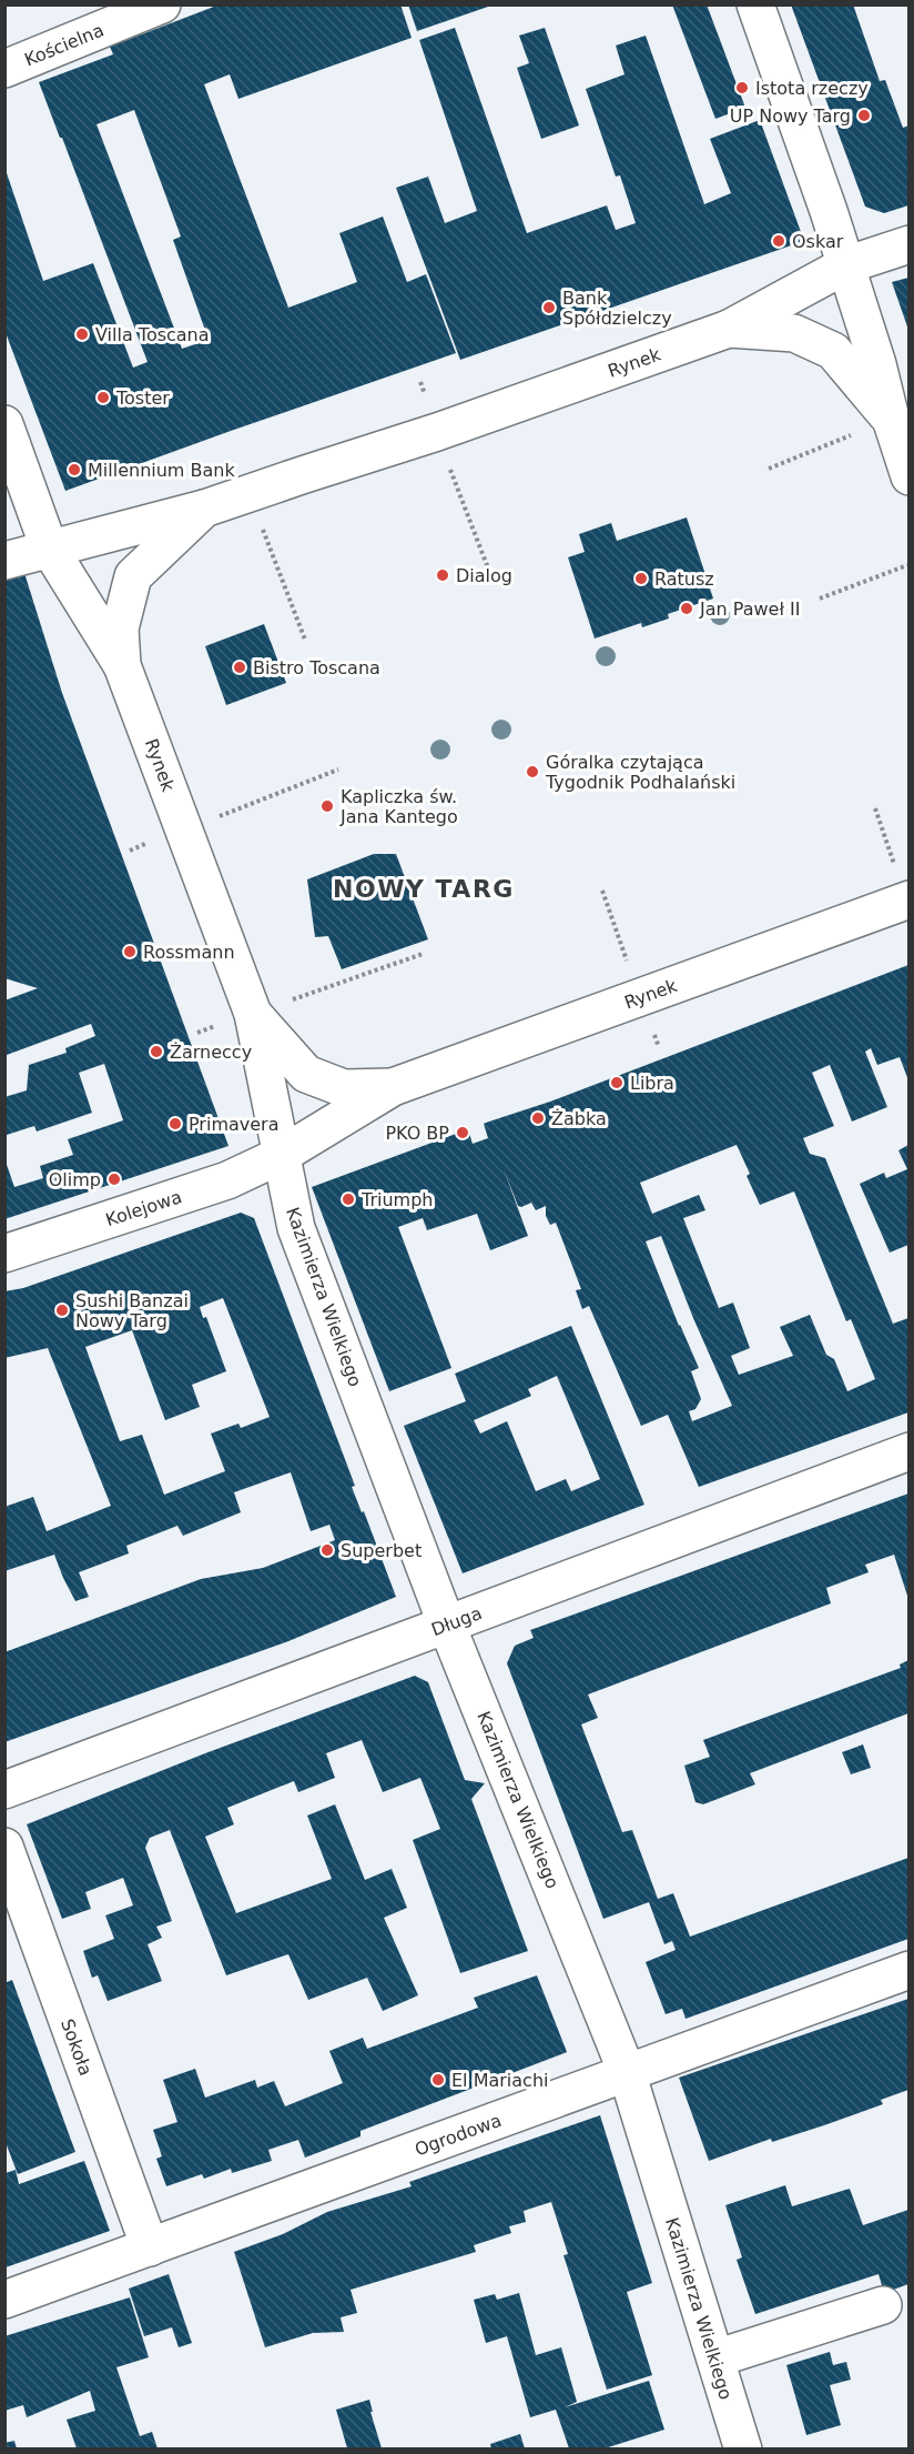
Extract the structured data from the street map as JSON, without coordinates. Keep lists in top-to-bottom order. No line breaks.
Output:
{"streets":{"street":["Kościelna","Rynek","Kolejowa","Kazimierza Wielkiego","Długa","Sokoła","Ogrodowa"]},"crossings":[["Rynek","Kolejowa"],["Rynek","Kazimierza Wielkiego"],["Kolejowa","Kazimierza Wielkiego"],["Kazimierza Wielkiego","Długa"],["Kazimierza Wielkiego","Ogrodowa"],["Sokoła","Ogrodowa"]],"districts":["NOWY TARG"],"places":["Istota rzeczy","UP Nowy Targ","Oskar","Bank Spółdzielczy","Villa Toscana","Toster","Millennium Bank","Dialog","Ratusz","Jan Paweł II","Bistro Toscana","Góralka czytająca Tygodnik Podhalański","Kapliczka św. Jana Kantego","Rossmann","Żarneccy","Libra","Żabka","Primavera","PKO BP","Olimp","Triumph","Sushi Banzai Nowy Targ","Superbet","El Mariachi"]}
